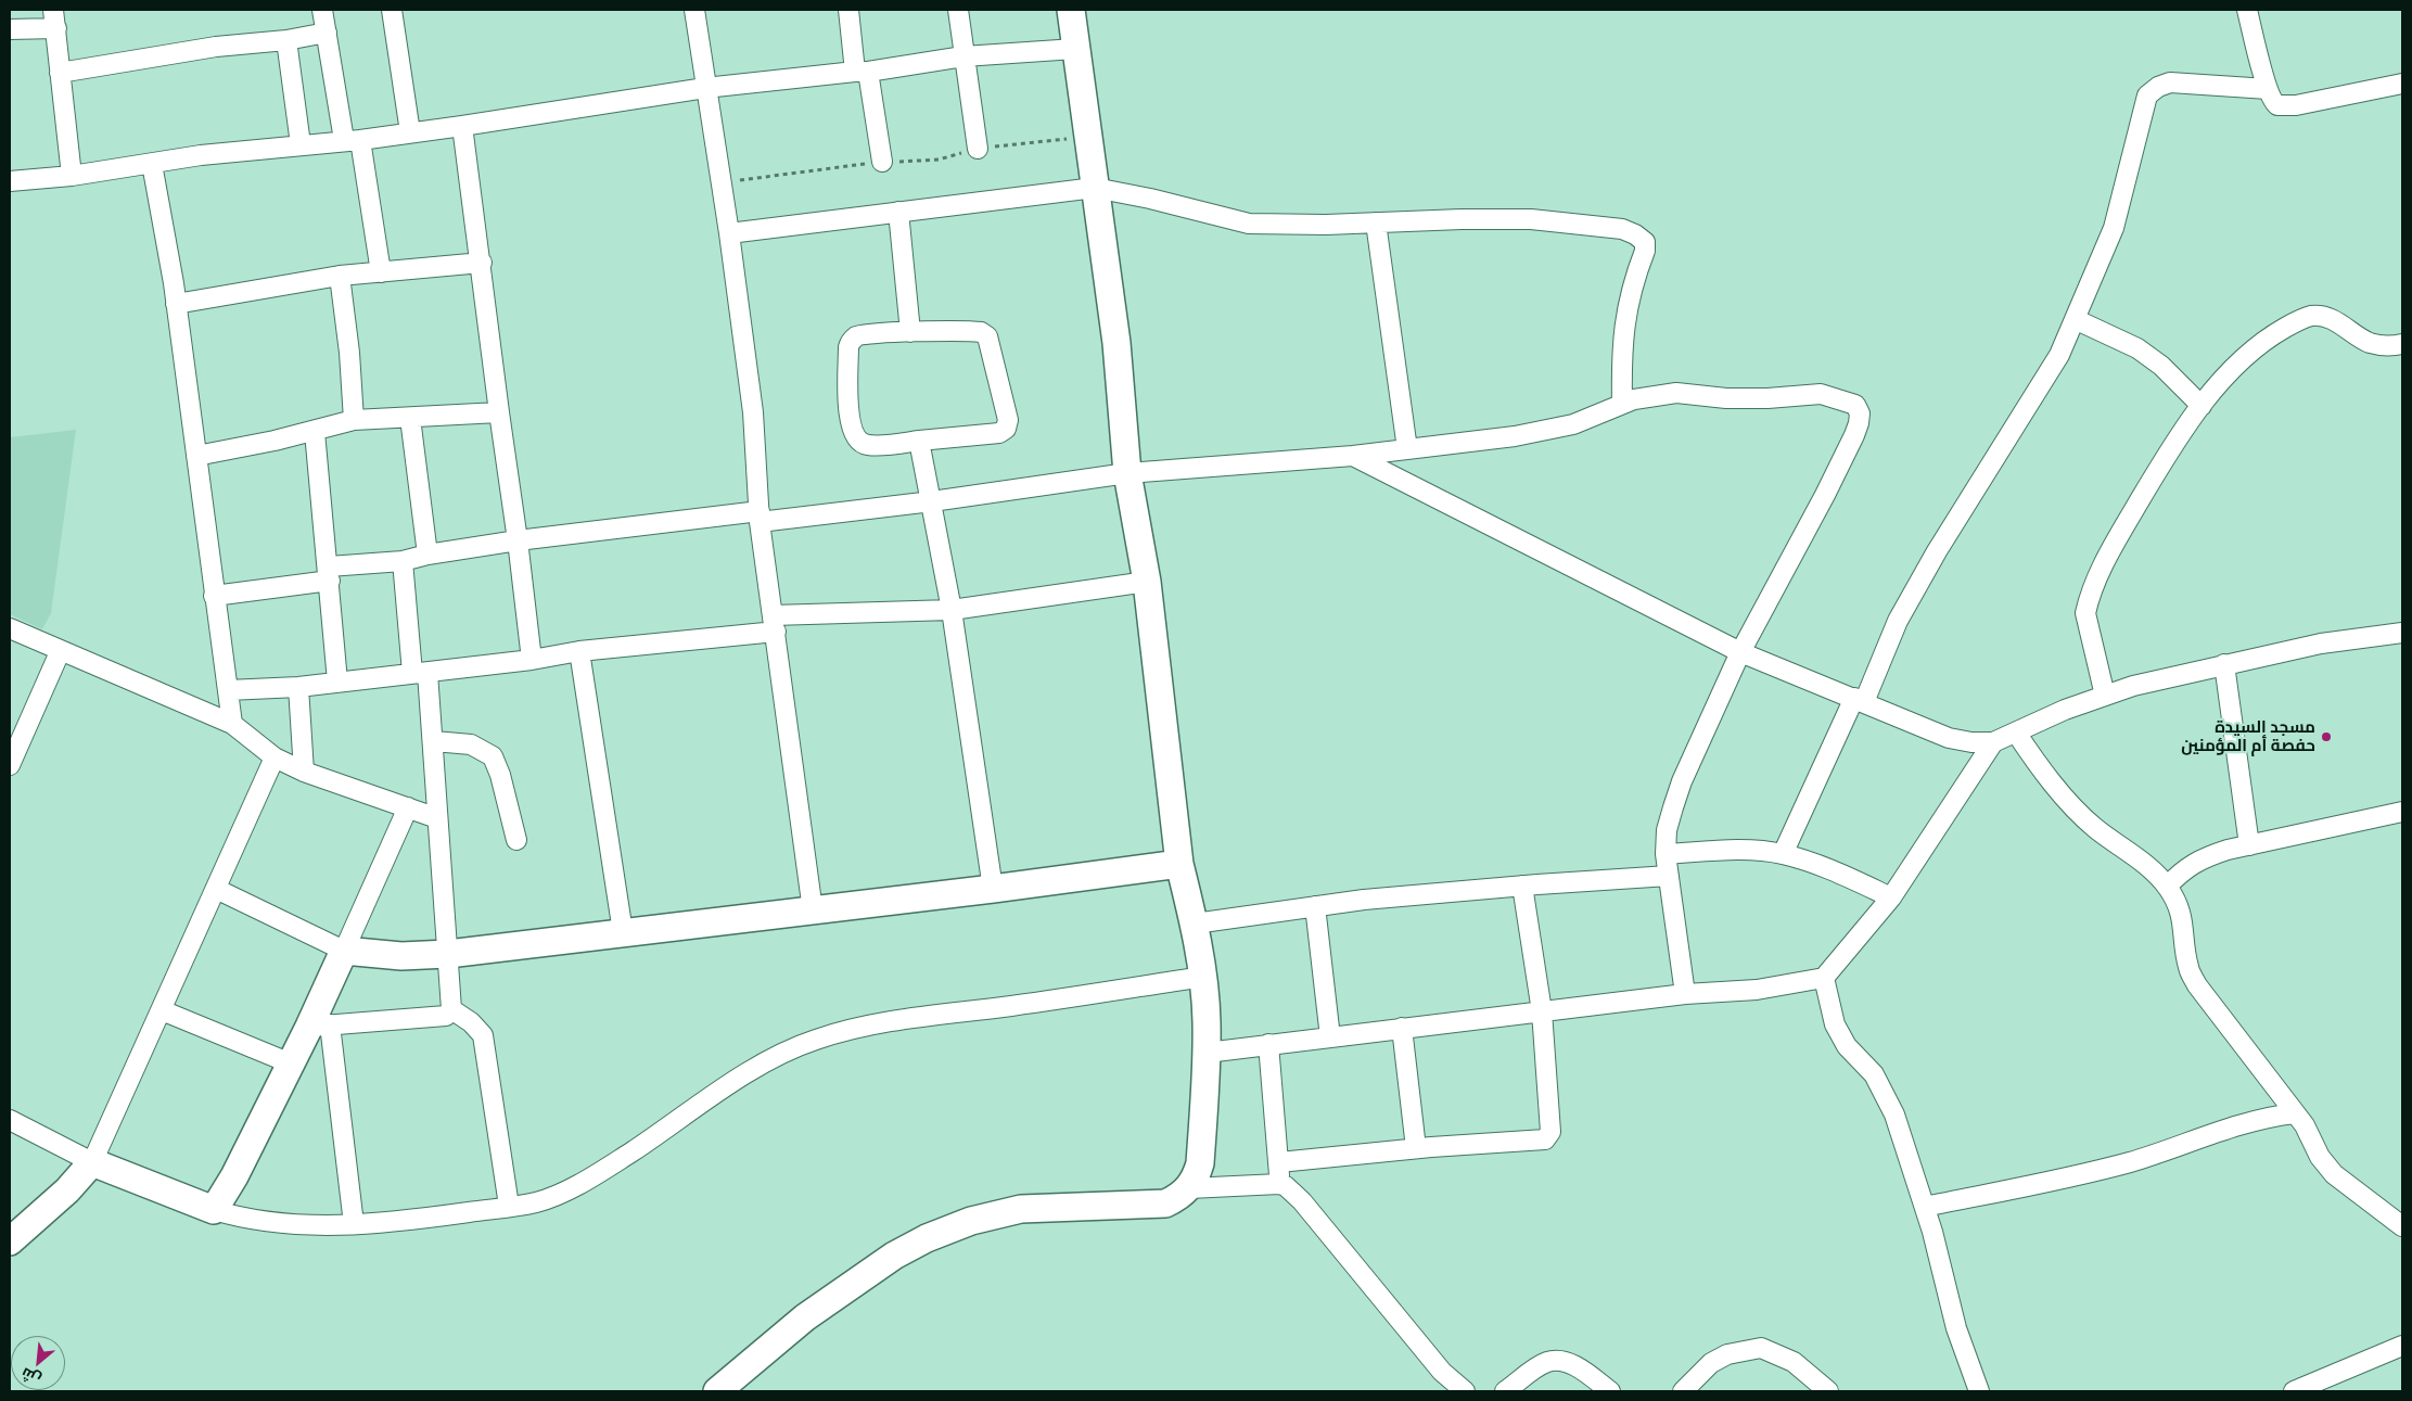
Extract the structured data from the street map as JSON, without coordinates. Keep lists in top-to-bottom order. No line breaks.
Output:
{"places":["مسجد السيدة حفصة أم المؤمنين"],"north":"bottom left"}
